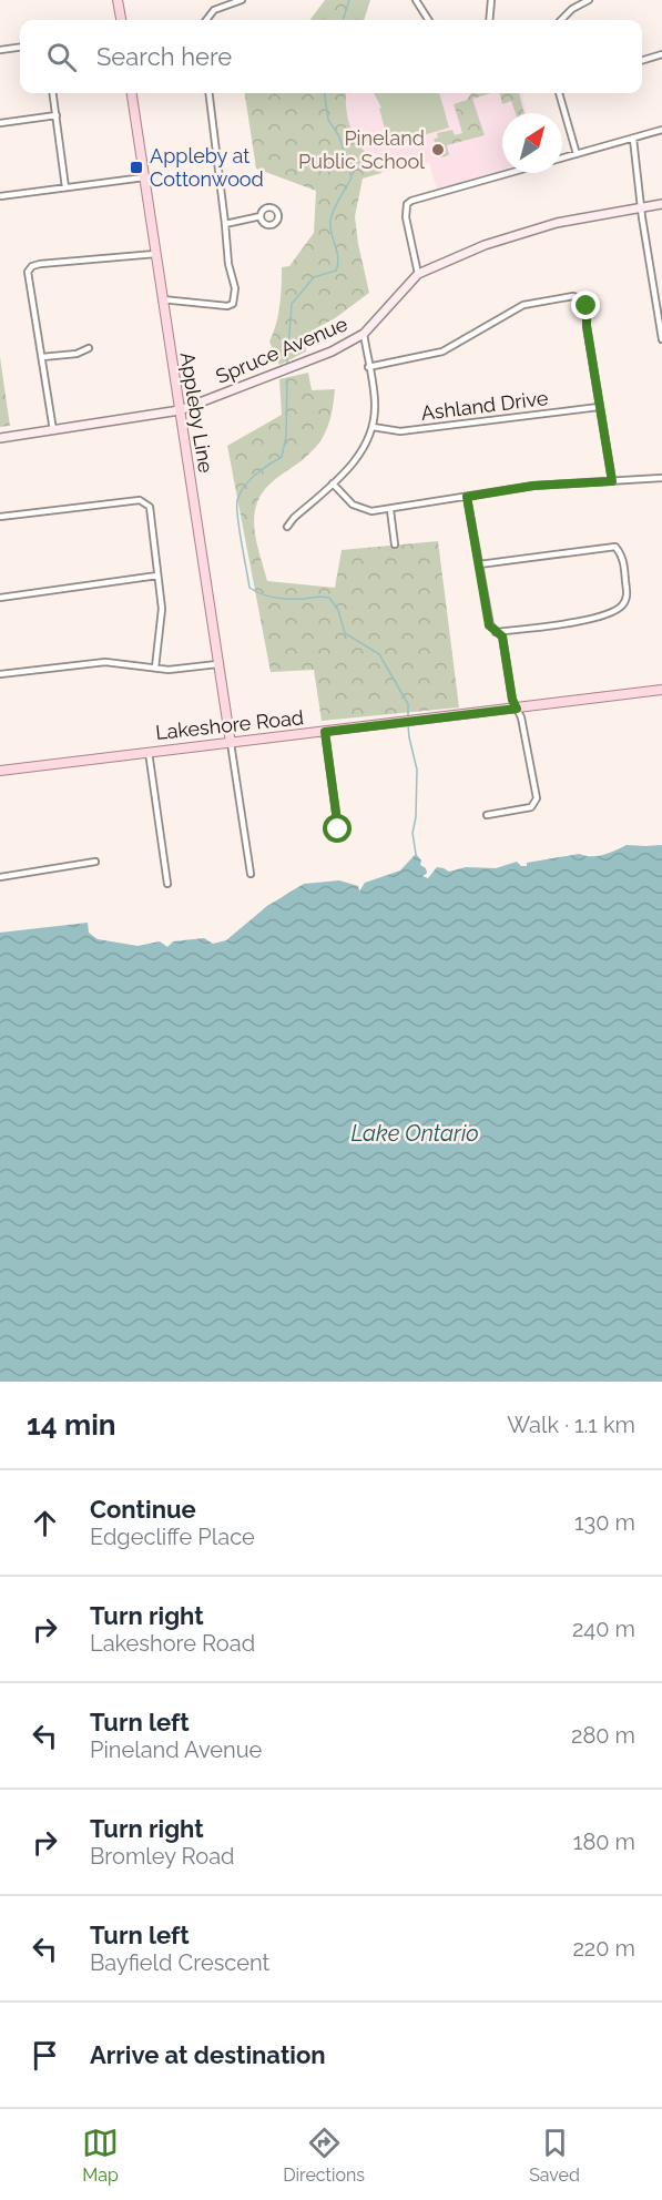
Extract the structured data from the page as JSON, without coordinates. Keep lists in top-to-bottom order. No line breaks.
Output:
{"streets":{"main road":["Appleby Line","Lakeshore Road"],"street":["Spruce Avenue","Ashland Drive"]},"crossings":[["Spruce Avenue","Appleby Line"],["Appleby Line","Lakeshore Road"]],"water":["Lake Ontario"],"places":{"other":["Pineland Public School"],"transit":["Appleby at Cottonwood"]},"north":"top right","page":{"search":"Search here","heading":["14 min","Walk · 1.1 km"],"list":[["Continue","Edgecliffe Place","130 m"],["Turn right","Lakeshore Road","240 m"],["Turn left","Pineland Avenue","280 m"],["Turn right","Bromley Road","180 m"],["Turn left","Bayfield Crescent","220 m"],"Arrive at destination"],"nav":["Map","Directions","Saved"]}}
